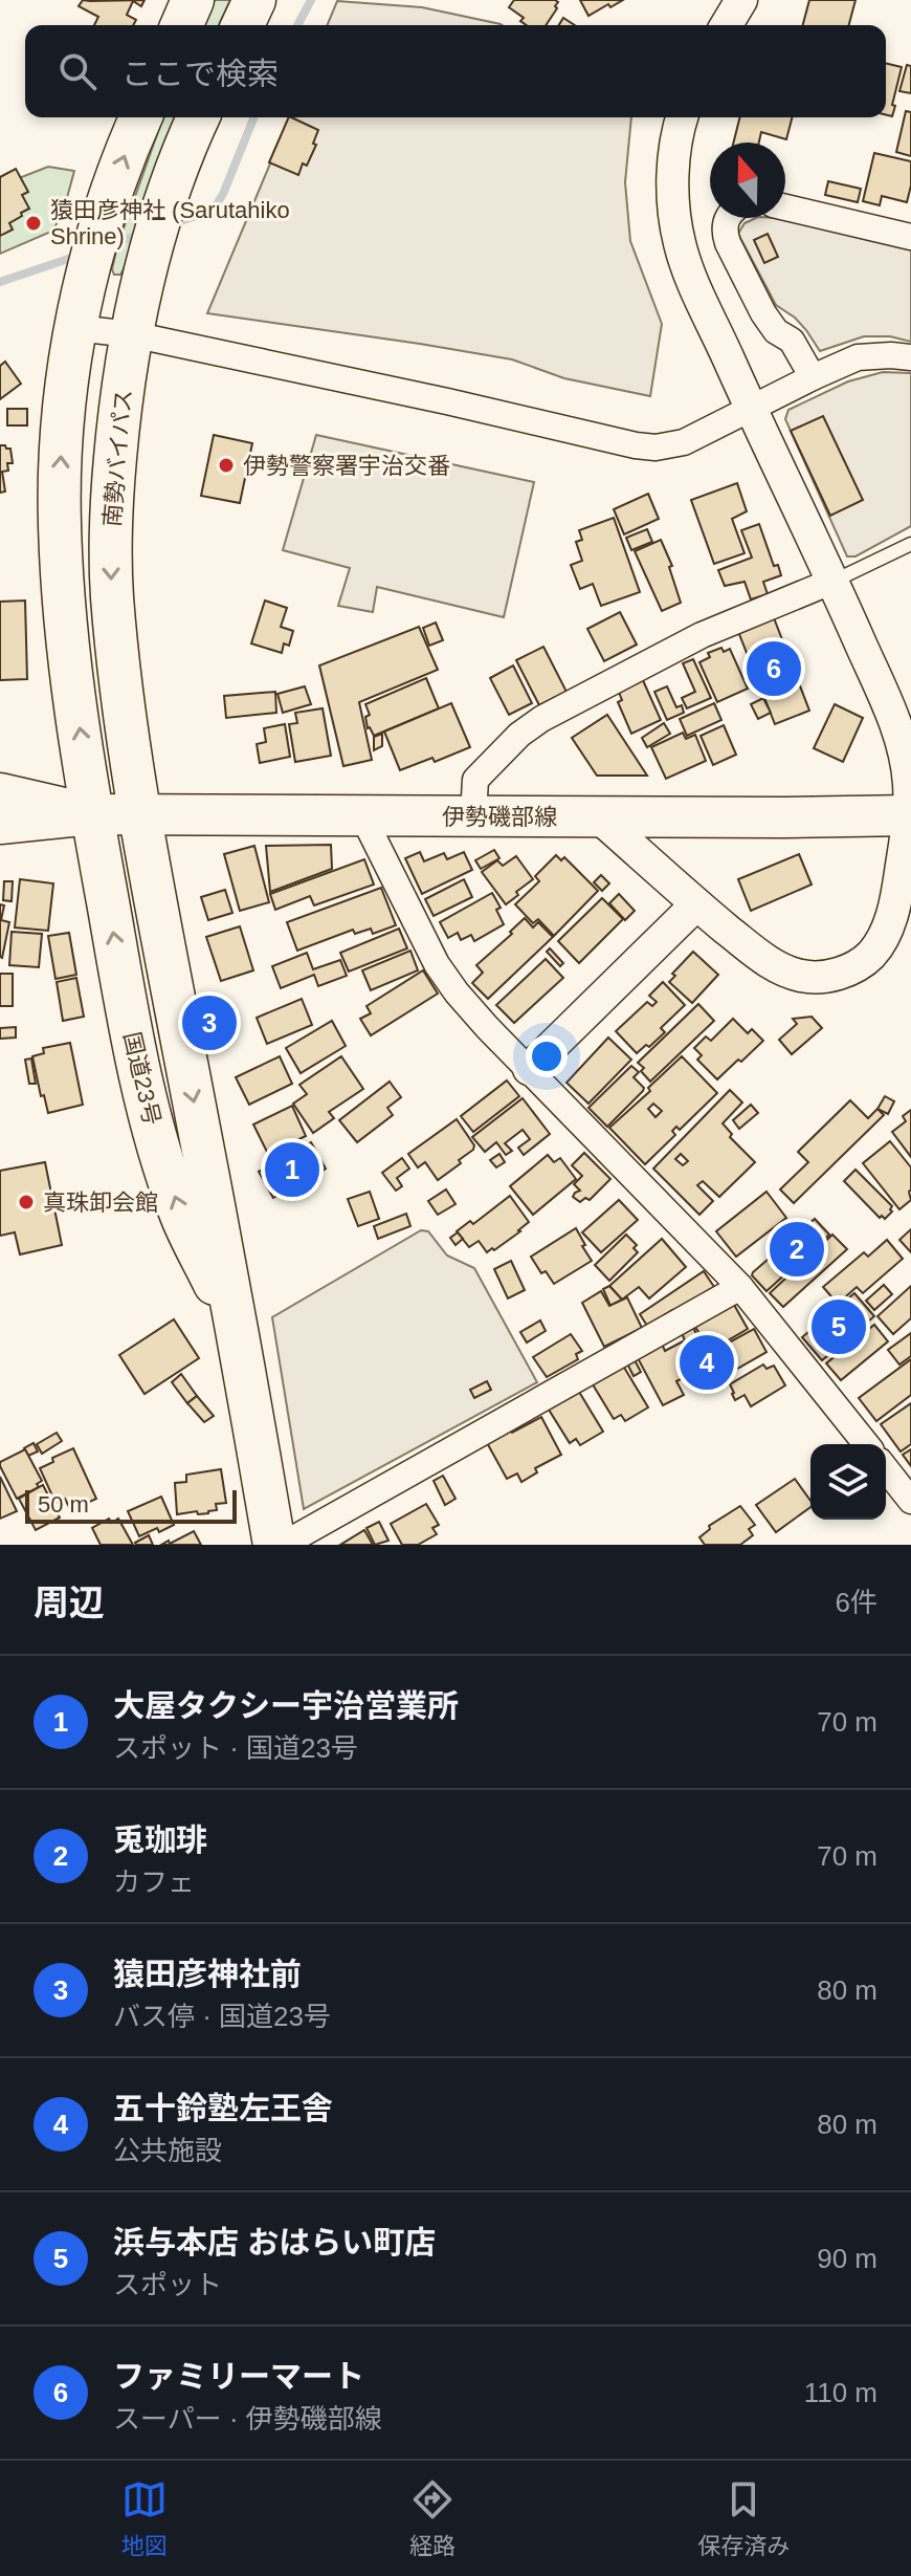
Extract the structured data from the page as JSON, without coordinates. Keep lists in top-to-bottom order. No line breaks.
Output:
{"streets":{"highway":["南勢バイパス","国道23号"],"main road":["伊勢磯部線"]},"crossings":[["南勢バイパス","伊勢磯部線"],["南勢バイパス","国道23号"],["伊勢磯部線","国道23号"]],"places":["猿田彦神社 (Sarutahiko Shrine)","伊勢警察署宇治交番","真珠卸会館"],"scale_bar":"50 m","north":"top","page":{"search":"ここで検索","pins":["6","3","1","2","5","4"],"scale":"50 m","heading":["周辺","6件"],"list":[{"mark":"1","name":"大屋タクシー宇治営業所","note":"スポット · 国道23号","value":"70 m"},{"mark":"2","name":"兎珈琲","note":"カフェ","value":"70 m"},{"mark":"3","name":"猿田彦神社前","note":"バス停 · 国道23号","value":"80 m"},{"mark":"4","name":"五十鈴塾左王舎","note":"公共施設","value":"80 m"},{"mark":"5","name":"浜与本店 おはらい町店","note":"スポット","value":"90 m"},{"mark":"6","name":"ファミリーマート","note":"スーパー · 伊勢磯部線","value":"110 m"}],"nav":["地図","経路","保存済み"]}}
